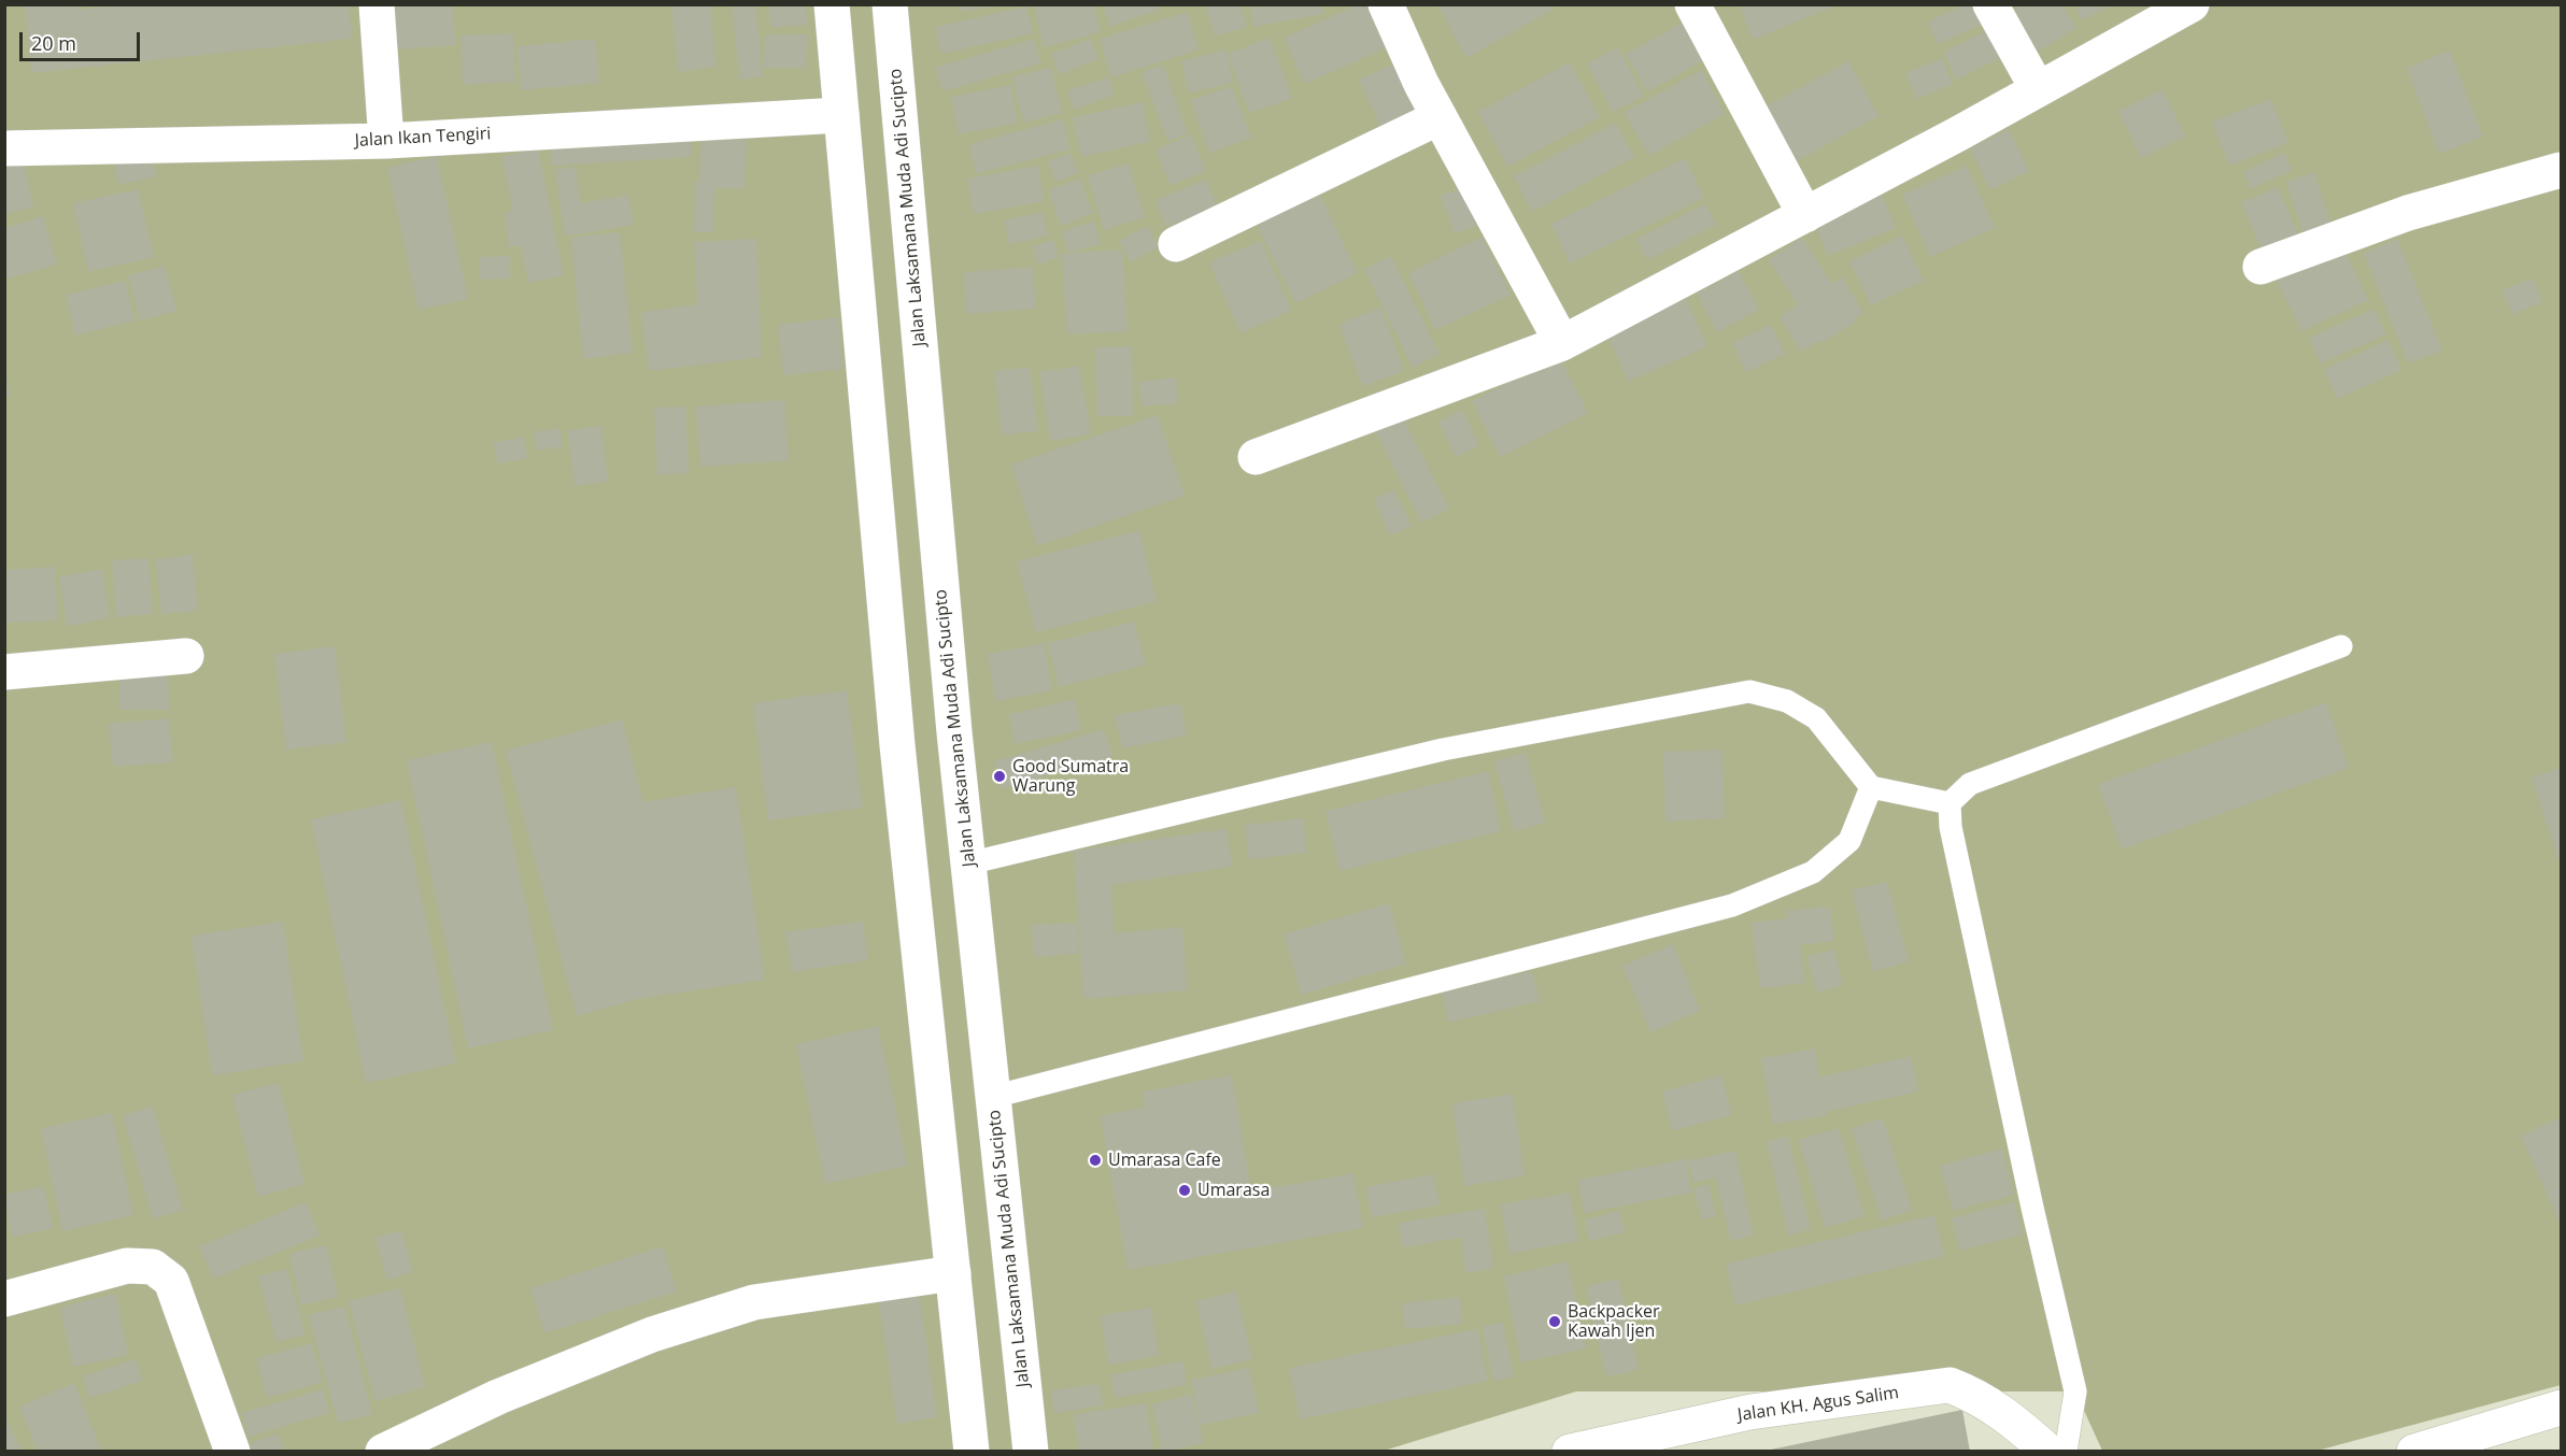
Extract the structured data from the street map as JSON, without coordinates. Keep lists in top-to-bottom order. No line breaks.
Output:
{"streets":{"street":["Jalan Ikan Tengiri","Jalan Laksamana Muda Adi Sucipto","Jalan KH. Agus Salim"]},"places":["Good Sumatra Warung","Umarasa Cafe","Umarasa","Backpacker Kawah Ijen"],"scale_bar":"20 m"}
